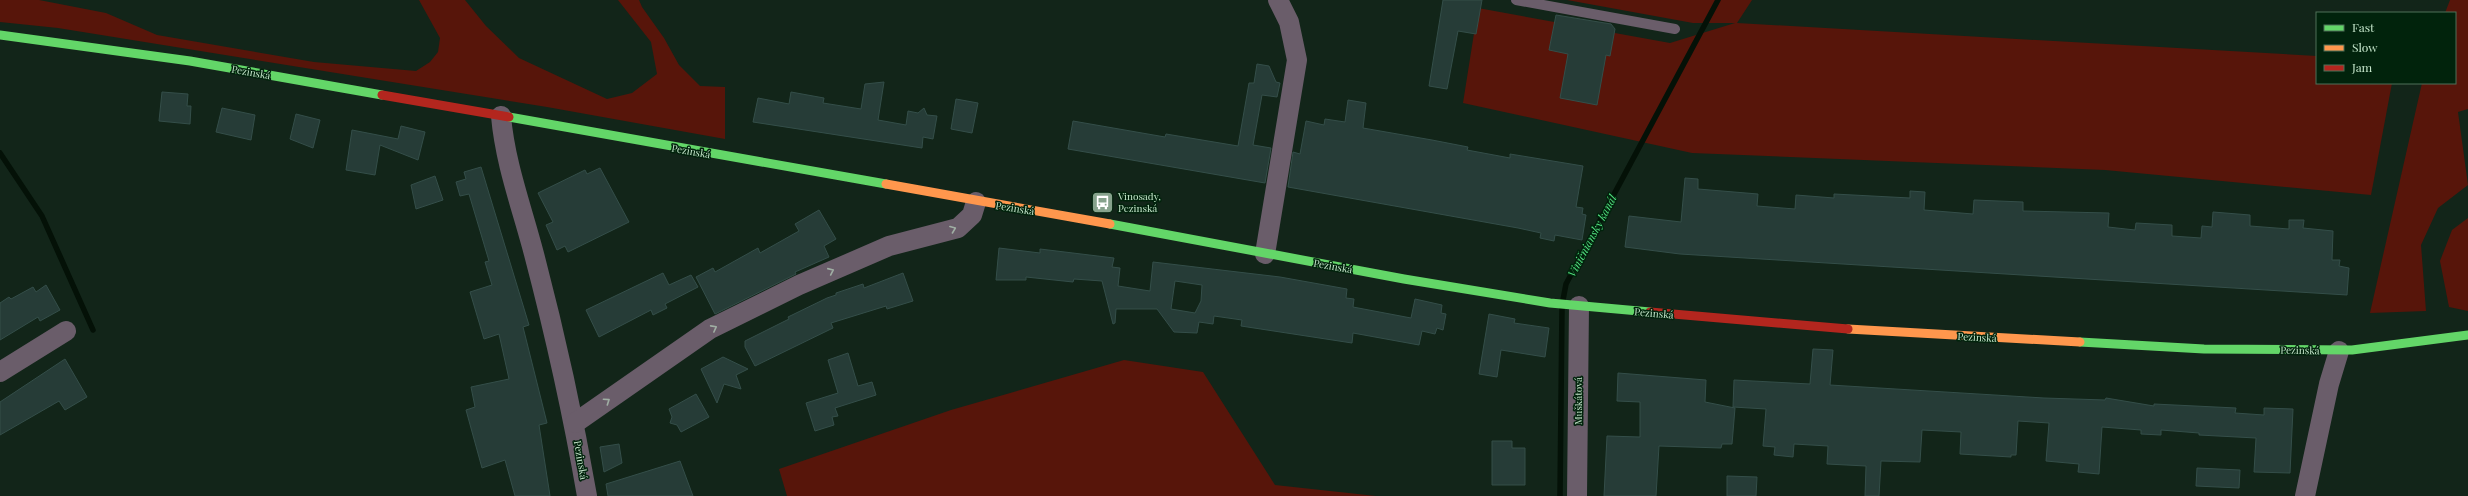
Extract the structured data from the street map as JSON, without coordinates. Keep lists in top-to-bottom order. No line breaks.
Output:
{"streets":{"main road":["Pezinská"],"street":["Muškátová"]},"crossings":[["Pezinská","Muškátová"]],"water":["Viničniansky kanál"],"places":{"bus stop":["Vinosady, Pezinská"]},"legend":["Fast","Slow","Jam"]}
